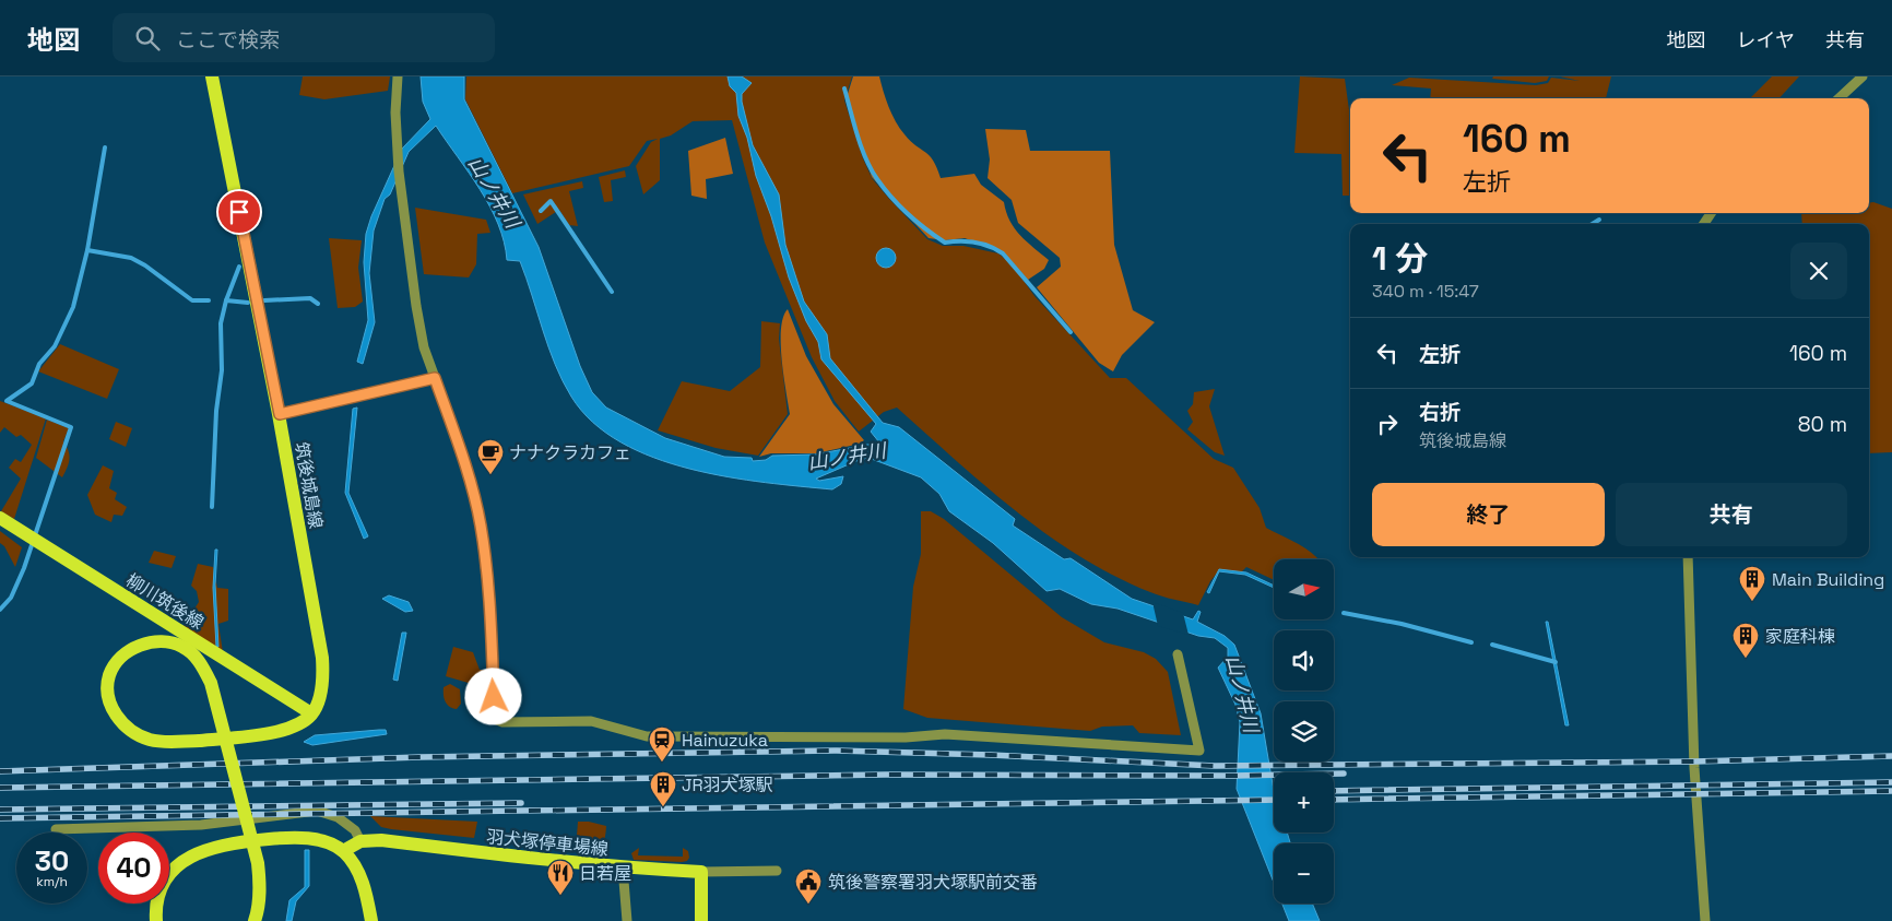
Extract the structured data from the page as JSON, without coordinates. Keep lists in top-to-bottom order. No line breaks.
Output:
{"streets":{"main road":["筑後城島線","柳川筑後線","羽犬塚停車場線"]},"crossings":[["筑後城島線","柳川筑後線"]],"water":["山ノ井川"],"places":{"cafe":["ナナクラカフェ"],"building":["Main Building","家庭科棟","JR羽犬塚駅"],"station":["Hainuzuka"],"restaurant":["日若屋"],"public building":["筑後警察署羽犬塚駅前交番"]},"north":"right","page":{"header":"地図","search":"ここで検索","nav":["地図","レイヤ","共有"],"turn":["160 m","左折"],"heading":["1 分","340 m · 15:47"],"list":[{"name":"左折","value":"160 m"},{"name":"右折","note":"筑後城島線","value":"80 m"}],"buttons":["終了","共有"],"map_buttons":["+","−"],"speed":"30 km/h","limit":"40"}}
